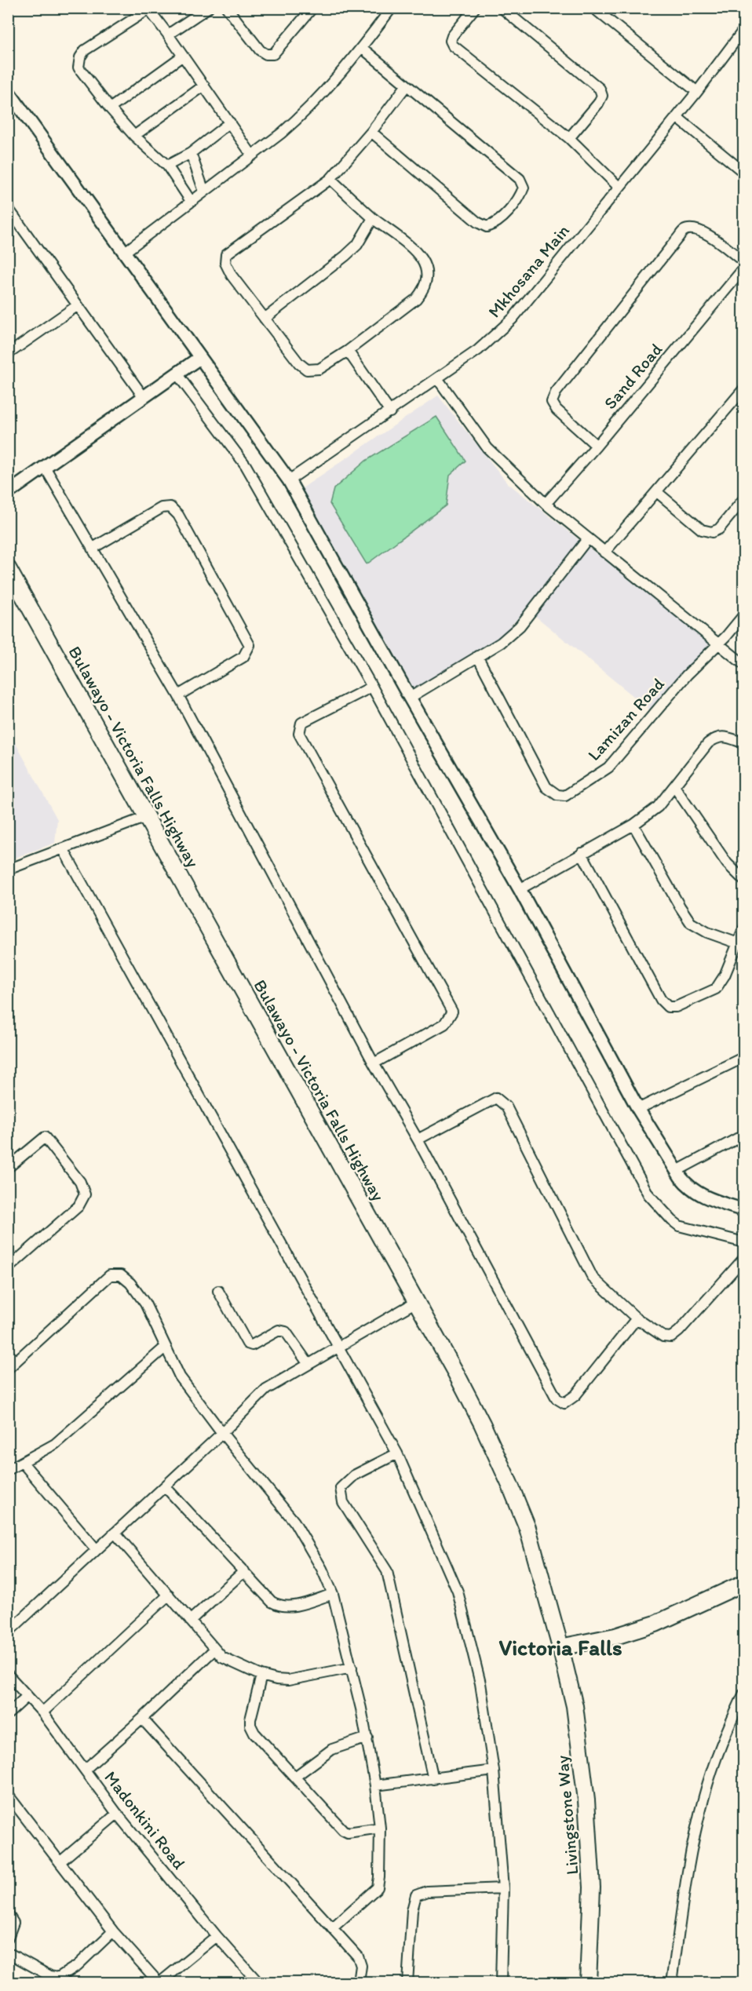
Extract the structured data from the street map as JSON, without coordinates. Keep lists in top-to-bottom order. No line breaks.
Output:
{"streets":{"main road":["Bulawayo - Victoria Falls Highway","Livingstone Way"],"street":["Mkhosana Main","Sand Road","Lamizan Road","Madonkini Road"]},"crossings":[["Bulawayo - Victoria Falls Highway","Livingstone Way"]],"districts":["Victoria Falls"]}
